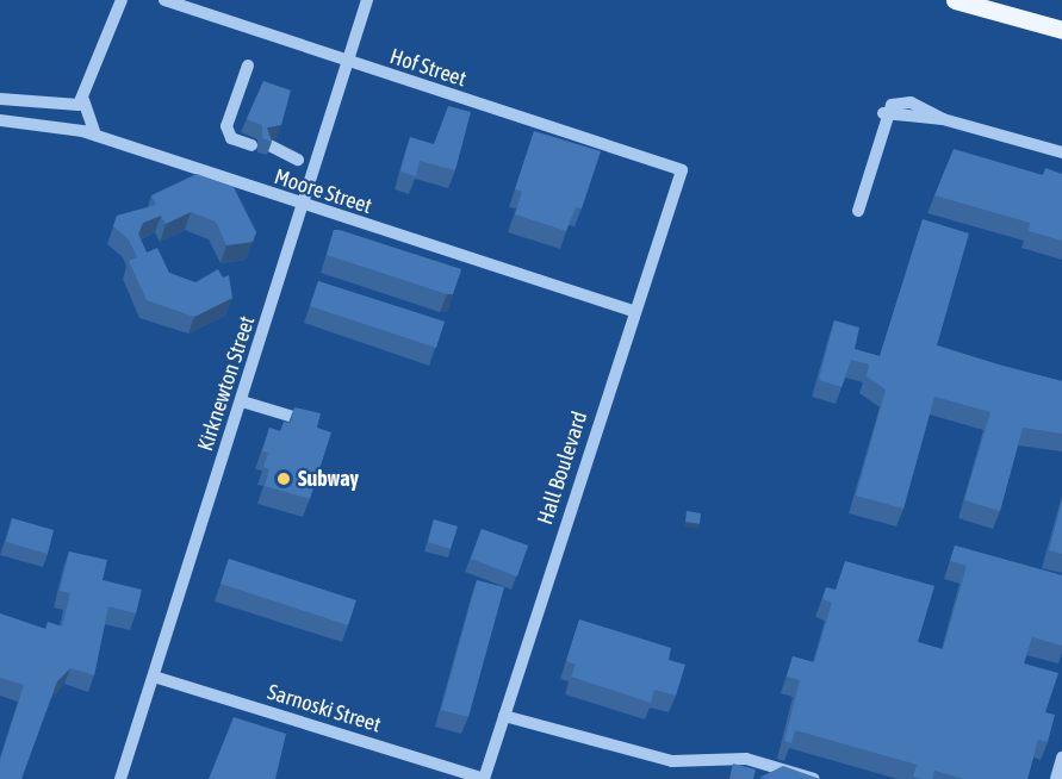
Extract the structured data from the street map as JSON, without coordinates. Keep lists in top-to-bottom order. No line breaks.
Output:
{"streets":{"street":["Hof Street","Moore Street","Kirknewton Street","Hall Boulevard","Sarnoski Street"]},"crossings":[["Hof Street","Kirknewton Street"],["Hof Street","Hall Boulevard"],["Moore Street","Kirknewton Street"],["Moore Street","Hall Boulevard"],["Kirknewton Street","Sarnoski Street"],["Hall Boulevard","Sarnoski Street"]],"places":["Subway"]}
